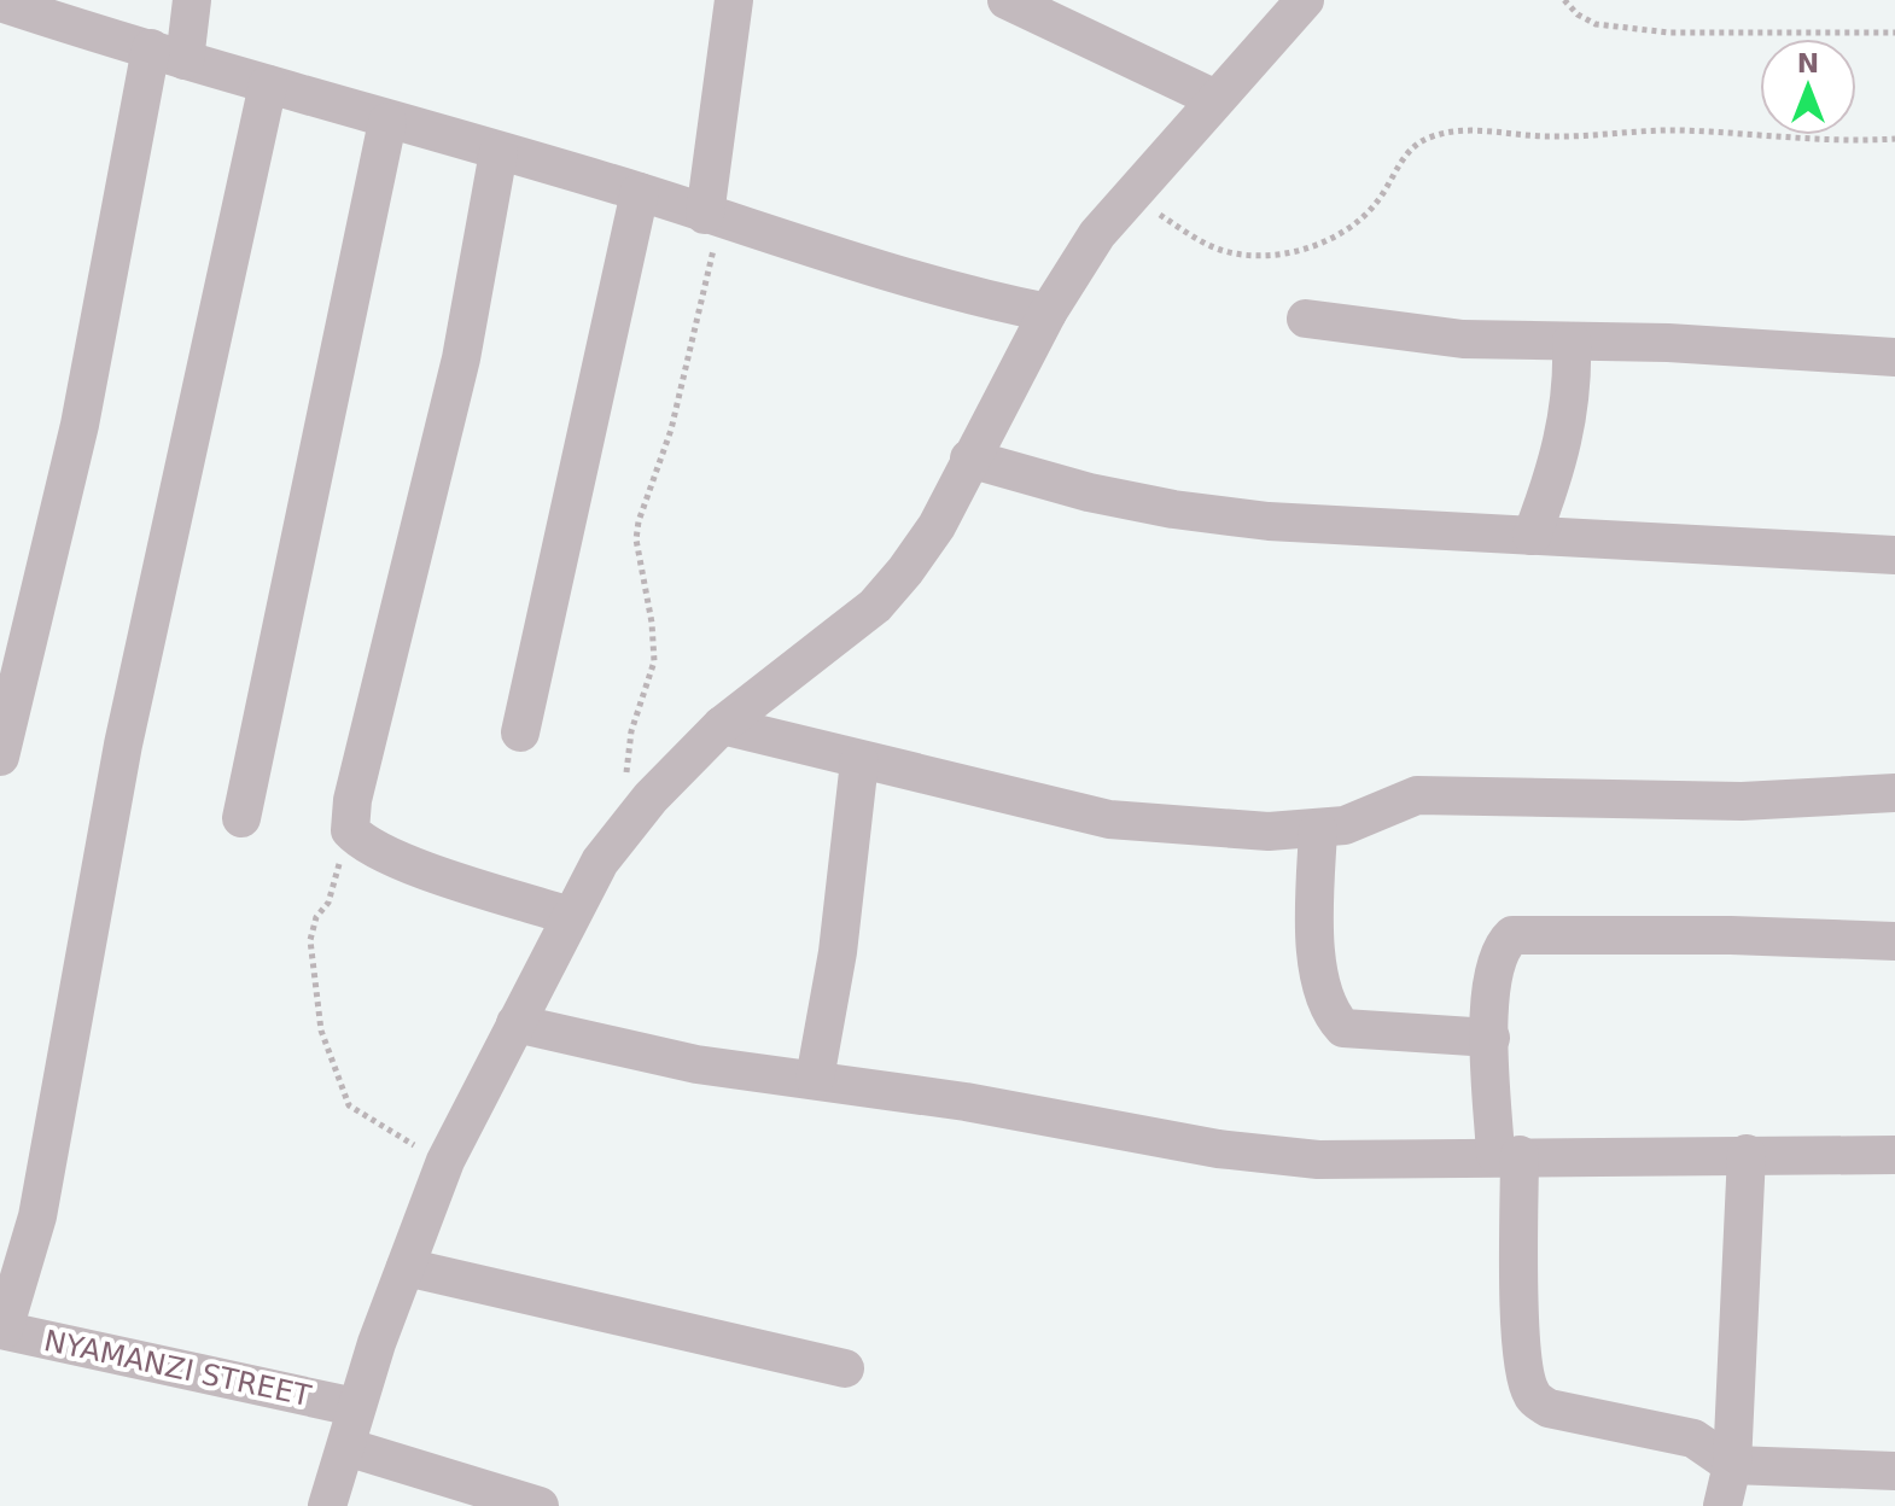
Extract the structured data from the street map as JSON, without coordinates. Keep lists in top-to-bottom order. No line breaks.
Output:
{"streets":{"street":["NYAMANZI STREET"]},"north":"top"}
